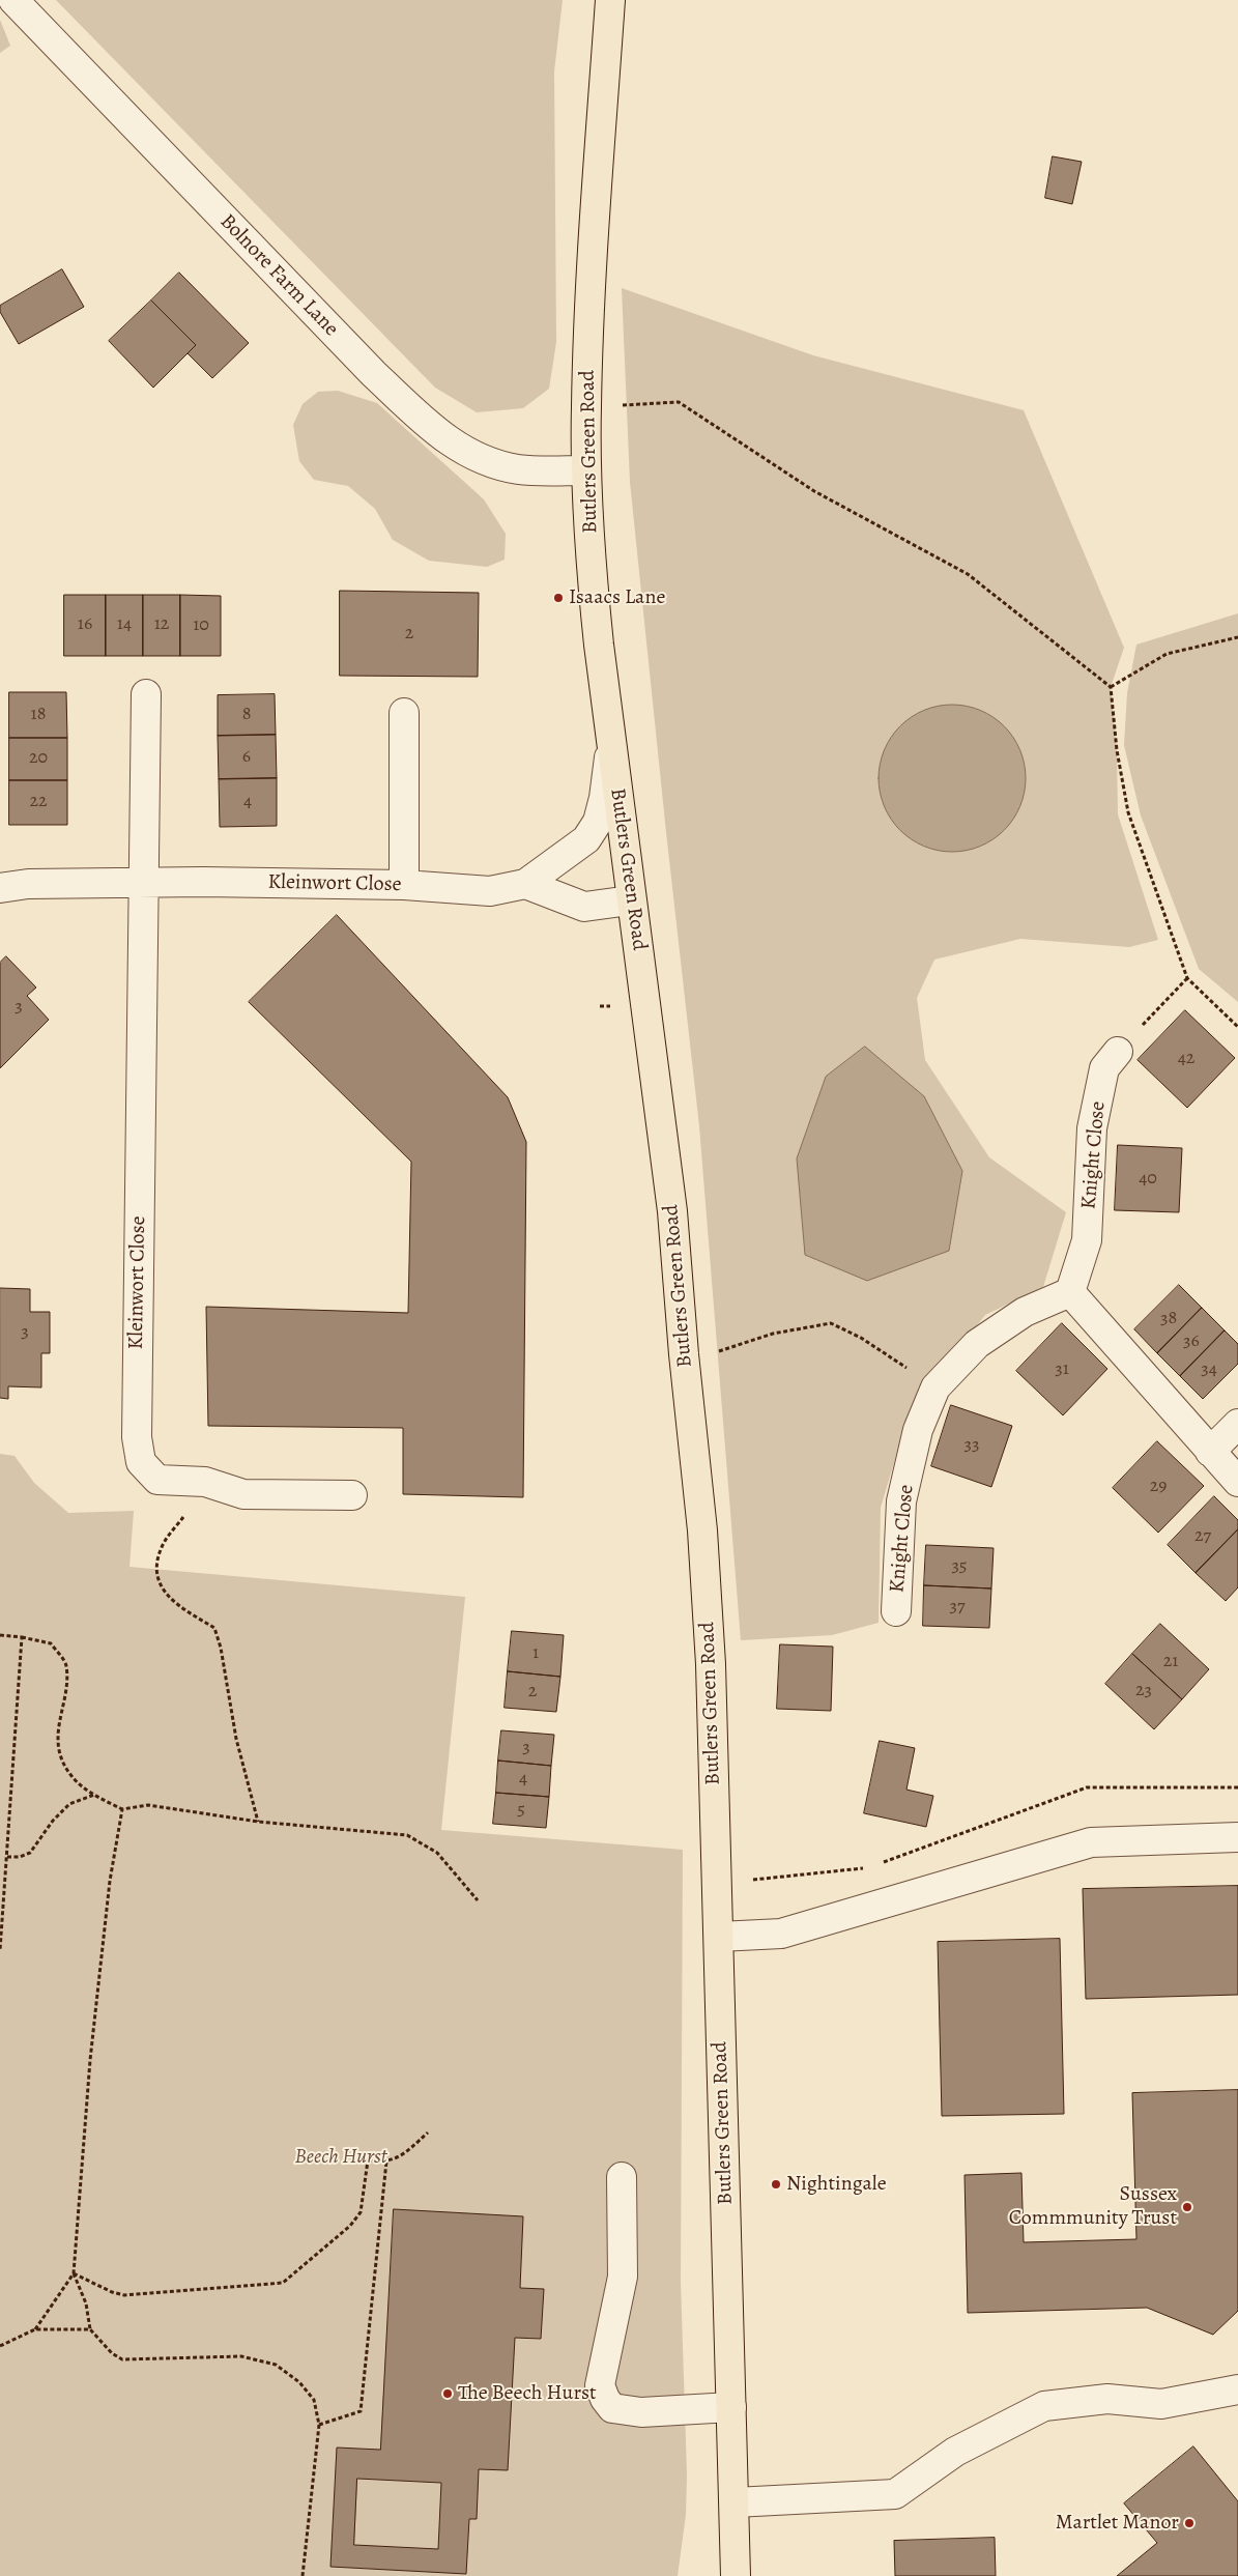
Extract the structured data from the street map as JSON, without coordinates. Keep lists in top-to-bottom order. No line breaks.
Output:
{"streets":{"main road":["Butlers Green Road"],"street":["Bolnore Farm Lane","Kleinwort Close","Knight Close"]},"crossings":[["Bolnore Farm Lane","Butlers Green Road"],["Butlers Green Road","Kleinwort Close"]],"parks":["Beech Hurst"],"places":["Isaacs Lane","Nightingale","Sussex Commmunity Trust","The Beech Hurst","Martlet Manor"],"house_numbers":["16","14","12","10","2","18","8","6","20","22","4","3","42","40","38","3","36","31","34","33","29","27","35","37","1","21","23","2","3","4","5"]}
